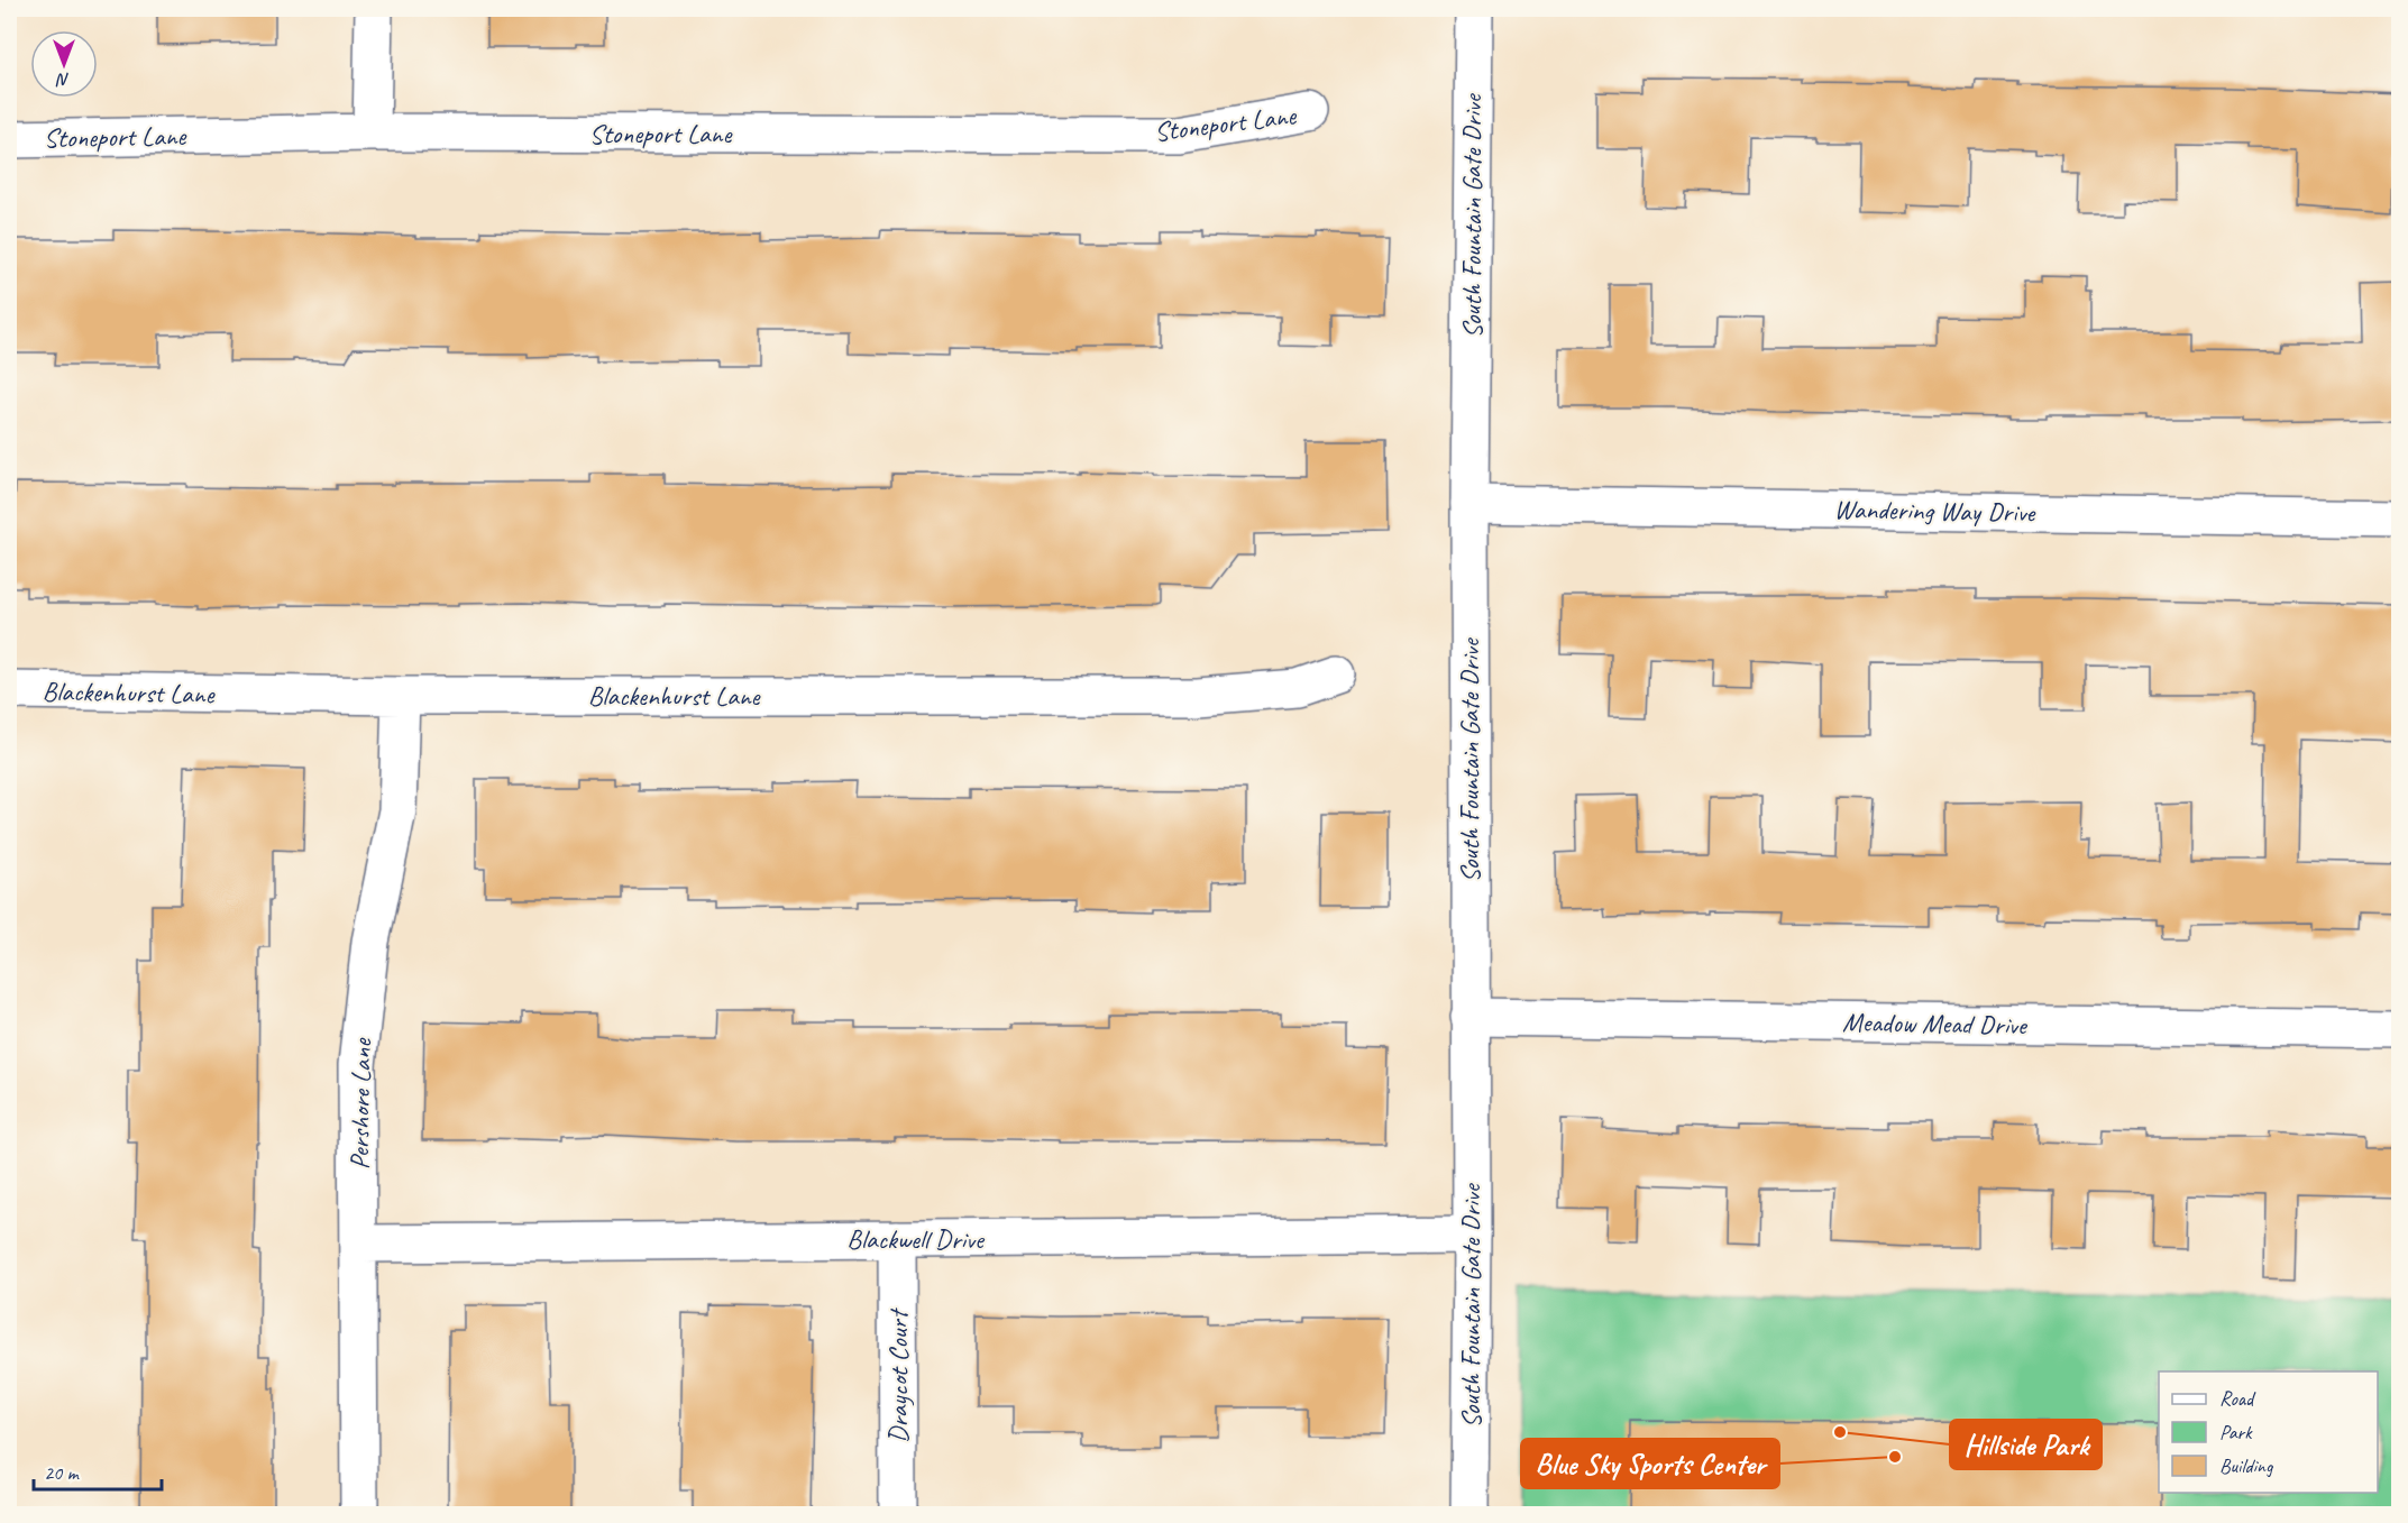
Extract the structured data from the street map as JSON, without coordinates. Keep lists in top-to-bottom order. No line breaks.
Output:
{"streets":{"street":["Stoneport Lane","South Fountain Gate Drive","Wandering Way Drive","Blackenhurst Lane","Meadow Mead Drive","Pershore Lane","Blackwell Drive","Draycot Court"]},"crossings":[["South Fountain Gate Drive","Wandering Way Drive"],["South Fountain Gate Drive","Meadow Mead Drive"],["South Fountain Gate Drive","Blackwell Drive"],["Blackenhurst Lane","Pershore Lane"],["Pershore Lane","Blackwell Drive"],["Blackwell Drive","Draycot Court"]],"places":["Hillside Park","Blue Sky Sports Center"],"legend":["Road","Park","Building"],"scale_bar":"20 m","north":"bottom"}
